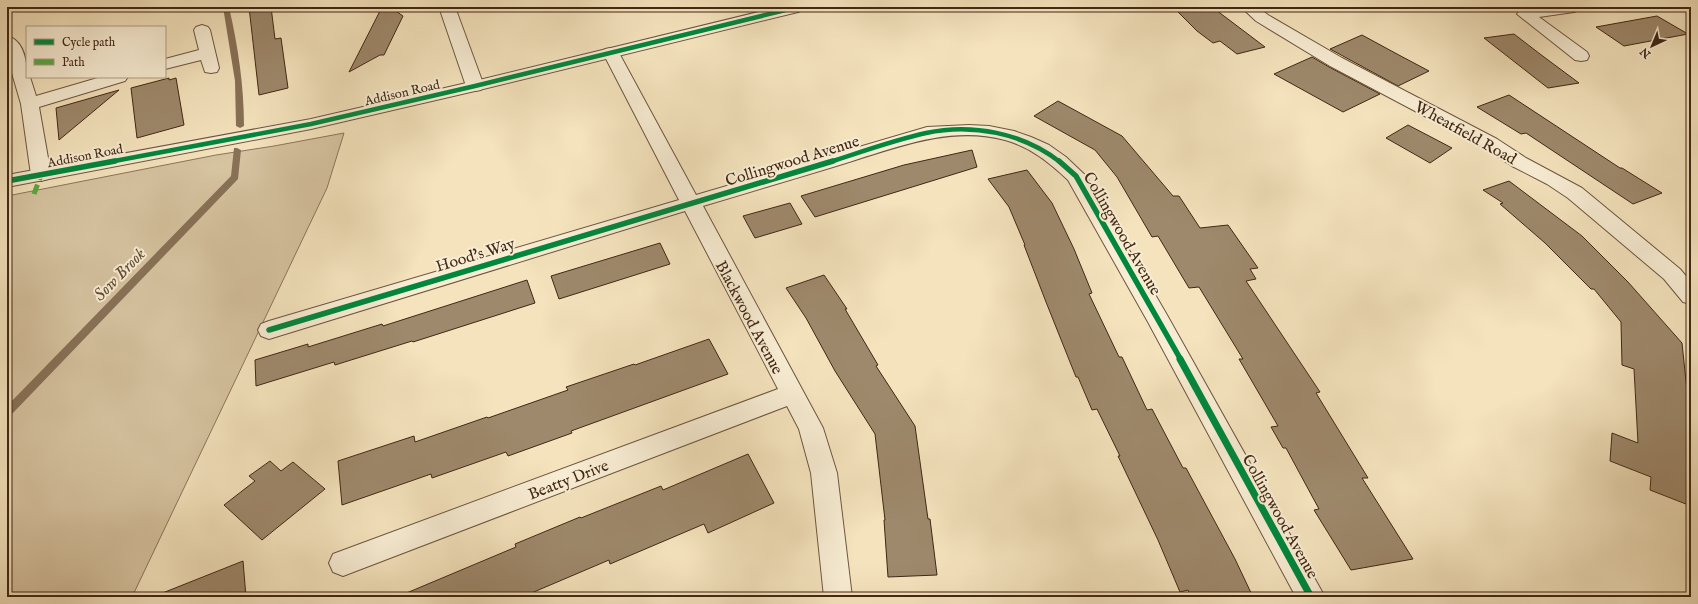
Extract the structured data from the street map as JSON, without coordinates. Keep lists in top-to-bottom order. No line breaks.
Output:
{"streets":{"street":["Addison Road","Wheatfield Road","Collingwood Avenue","Hood's Way","Blackwood Avenue","Beatty Drive"]},"crossings":[["Addison Road","Blackwood Avenue"],["Collingwood Avenue","Hood's Way"],["Collingwood Avenue","Blackwood Avenue"],["Hood's Way","Blackwood Avenue"],["Blackwood Avenue","Beatty Drive"]],"water":["Sow Brook"],"legend":["Cycle path","Path"],"north":"bottom left"}
